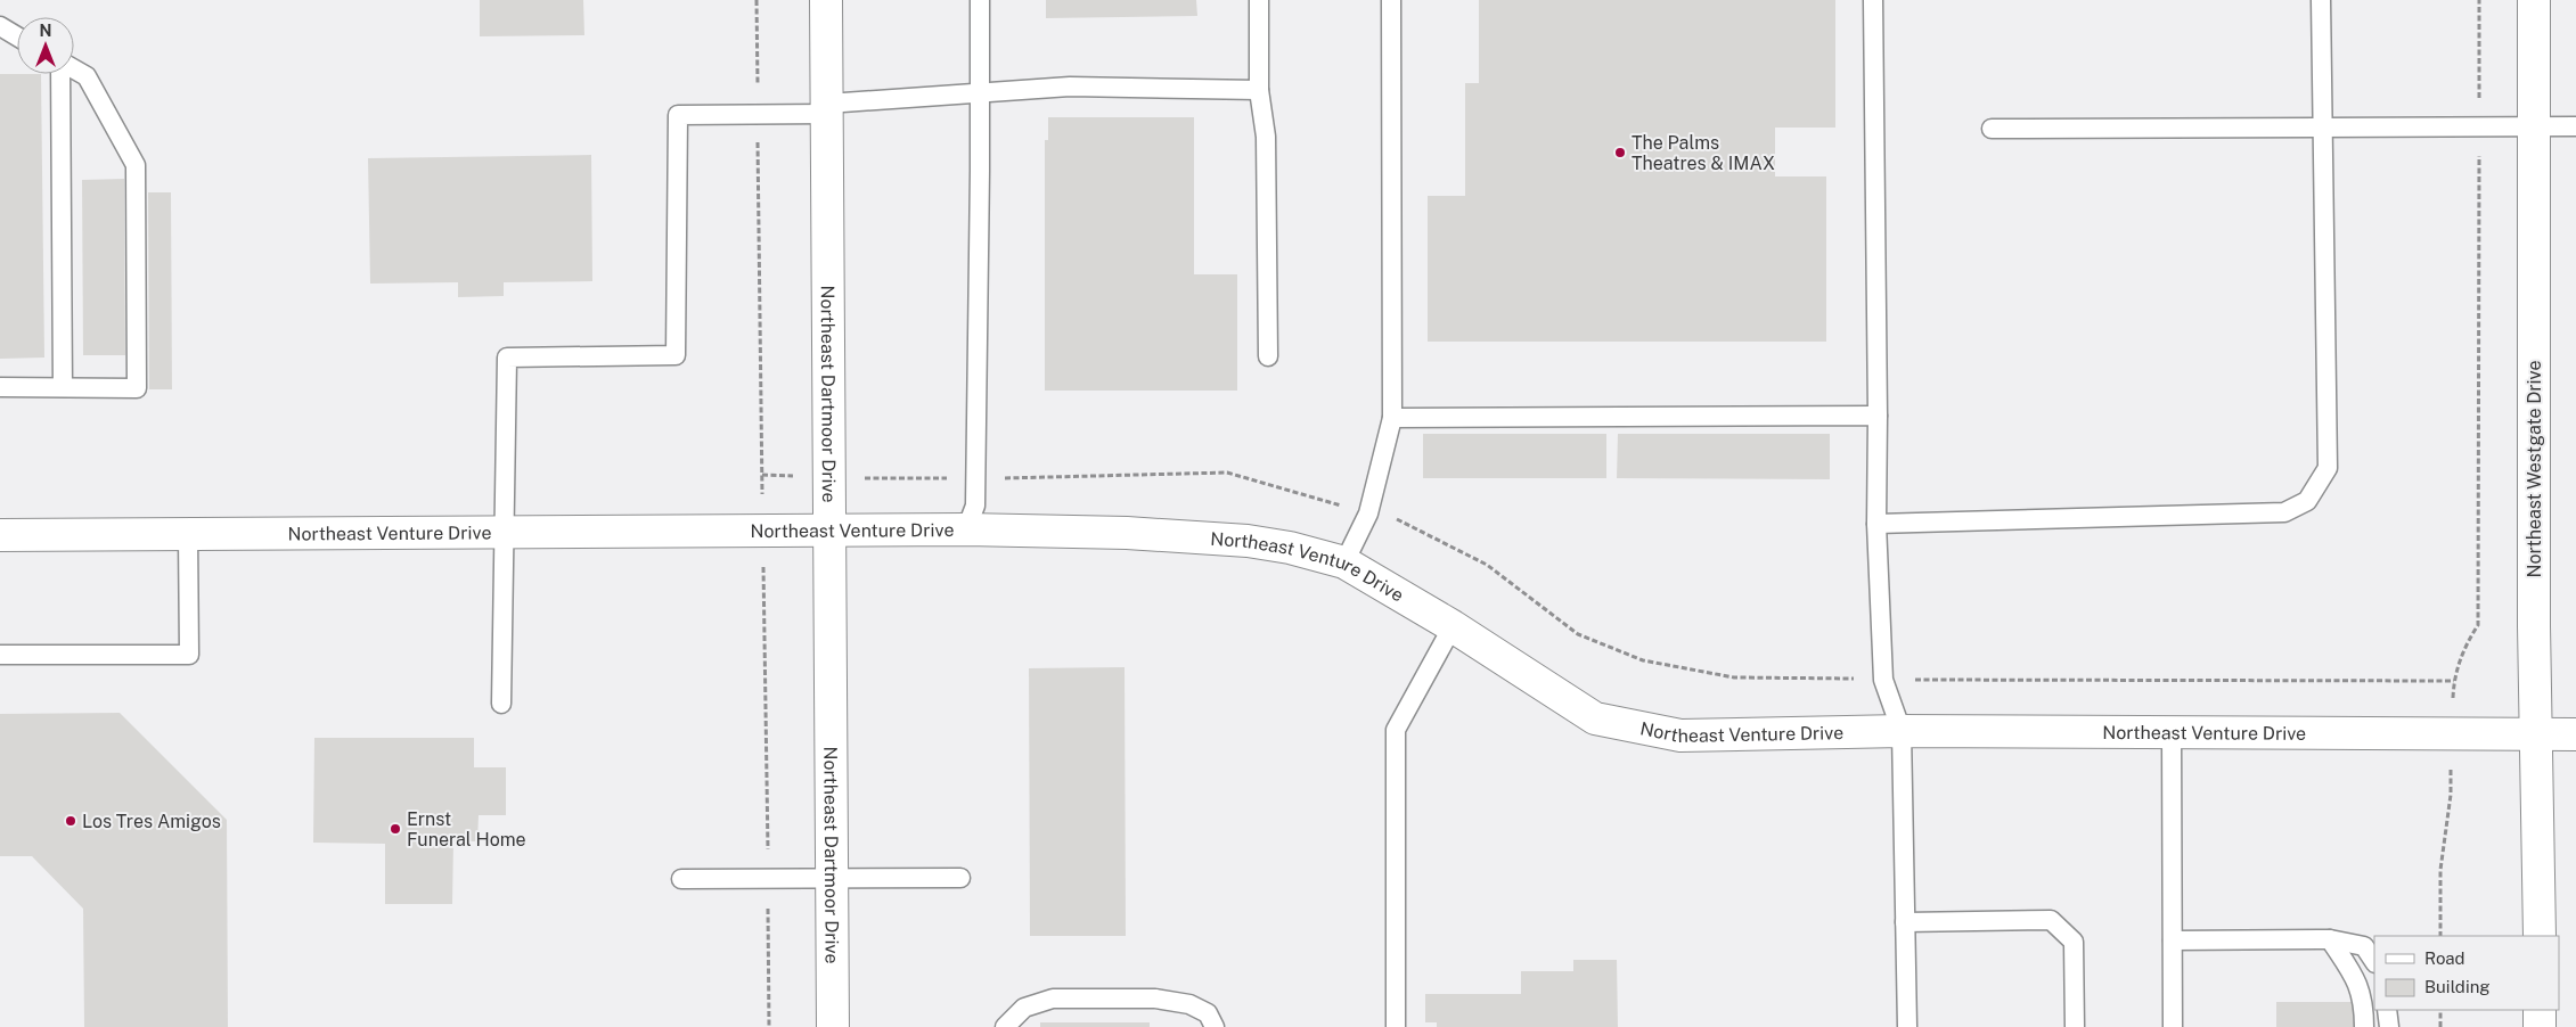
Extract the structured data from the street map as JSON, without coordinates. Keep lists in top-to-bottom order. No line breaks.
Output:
{"streets":{"street":["Northeast Dartmoor Drive","Northeast Westgate Drive","Northeast Venture Drive"]},"crossings":[["Northeast Dartmoor Drive","Northeast Venture Drive"],["Northeast Westgate Drive","Northeast Venture Drive"]],"places":["The Palms Theatres & IMAX","Los Tres Amigos","Ernst Funeral Home"],"legend":["Road","Building"],"north":"top"}
